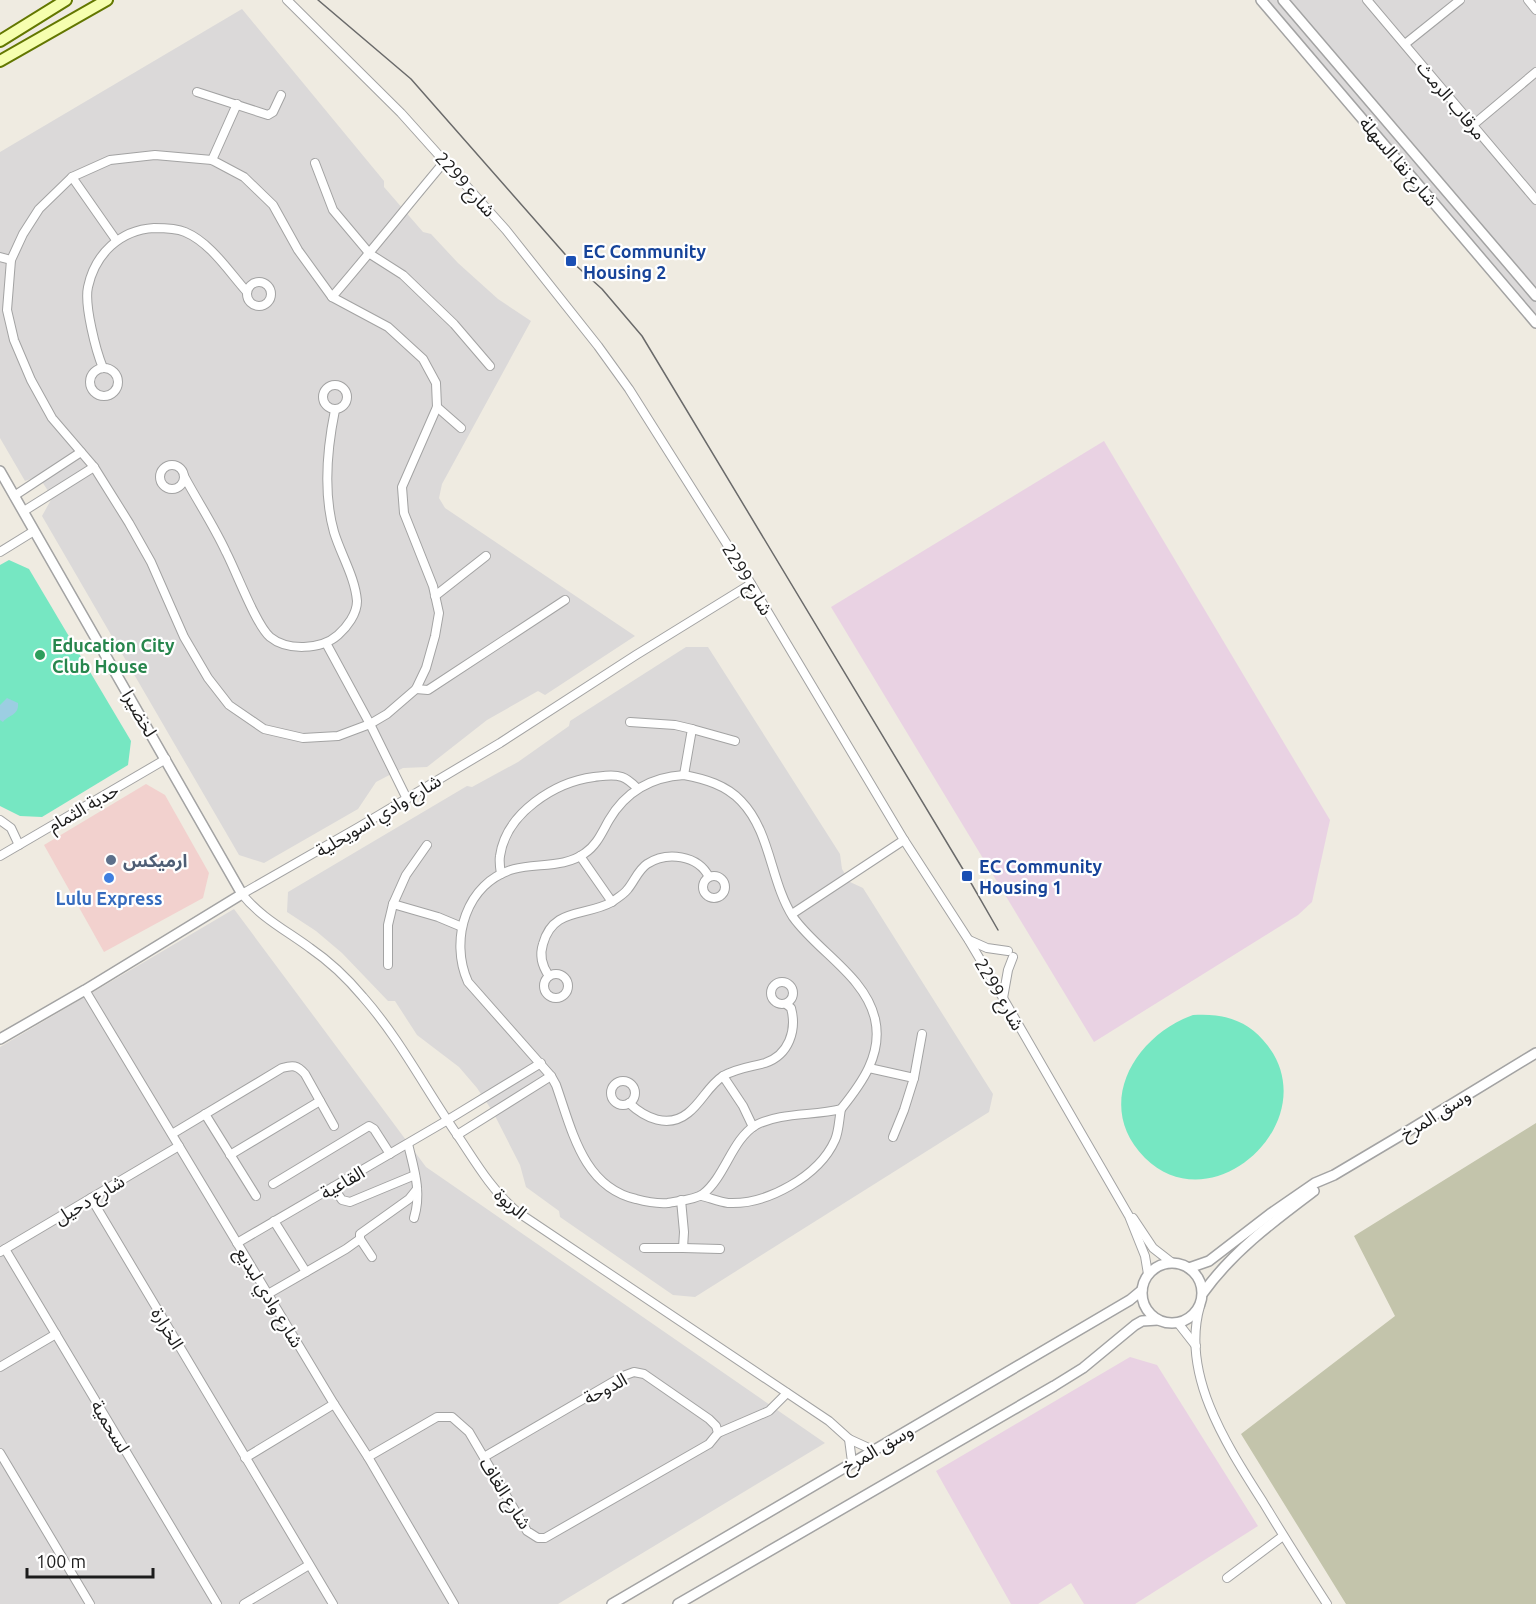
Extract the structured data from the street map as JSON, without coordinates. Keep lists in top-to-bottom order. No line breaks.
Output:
{"streets":{"street":["مرقاب الرمث","شارع نقا السهلة","شارع 2299","لخضيرا","حدبة الثمام","شارع وادي اسويحلية","وسق المرخ","القاعية","شارع دحيل","الربوة","شارع وادي لبديع","الخرارة","الدوحة","لسحمية","شارع الغاف"]},"crossings":[["شارع 2299","شارع وادي اسويحلية"],["شارع 2299","وسق المرخ"],["لخضيرا","حدبة الثمام"],["لخضيرا","شارع وادي اسويحلية"],["لخضيرا","الربوة"],["شارع وادي اسويحلية","الربوة"],["شارع وادي اسويحلية","شارع وادي لبديع"],["وسق المرخ","الربوة"],["القاعية","الربوة"],["القاعية","شارع وادي لبديع"],["شارع دحيل","شارع وادي لبديع"],["شارع دحيل","الخرارة"],["شارع دحيل","لسحمية"],["شارع وادي لبديع","شارع الغاف"],["الدوحة","شارع الغاف"]],"places":{"transit":["EC Community Housing 2","EC Community Housing 1"],"other":["Education City Club House","ارميكس","Lulu Express"]},"scale_bar":"100 m"}
